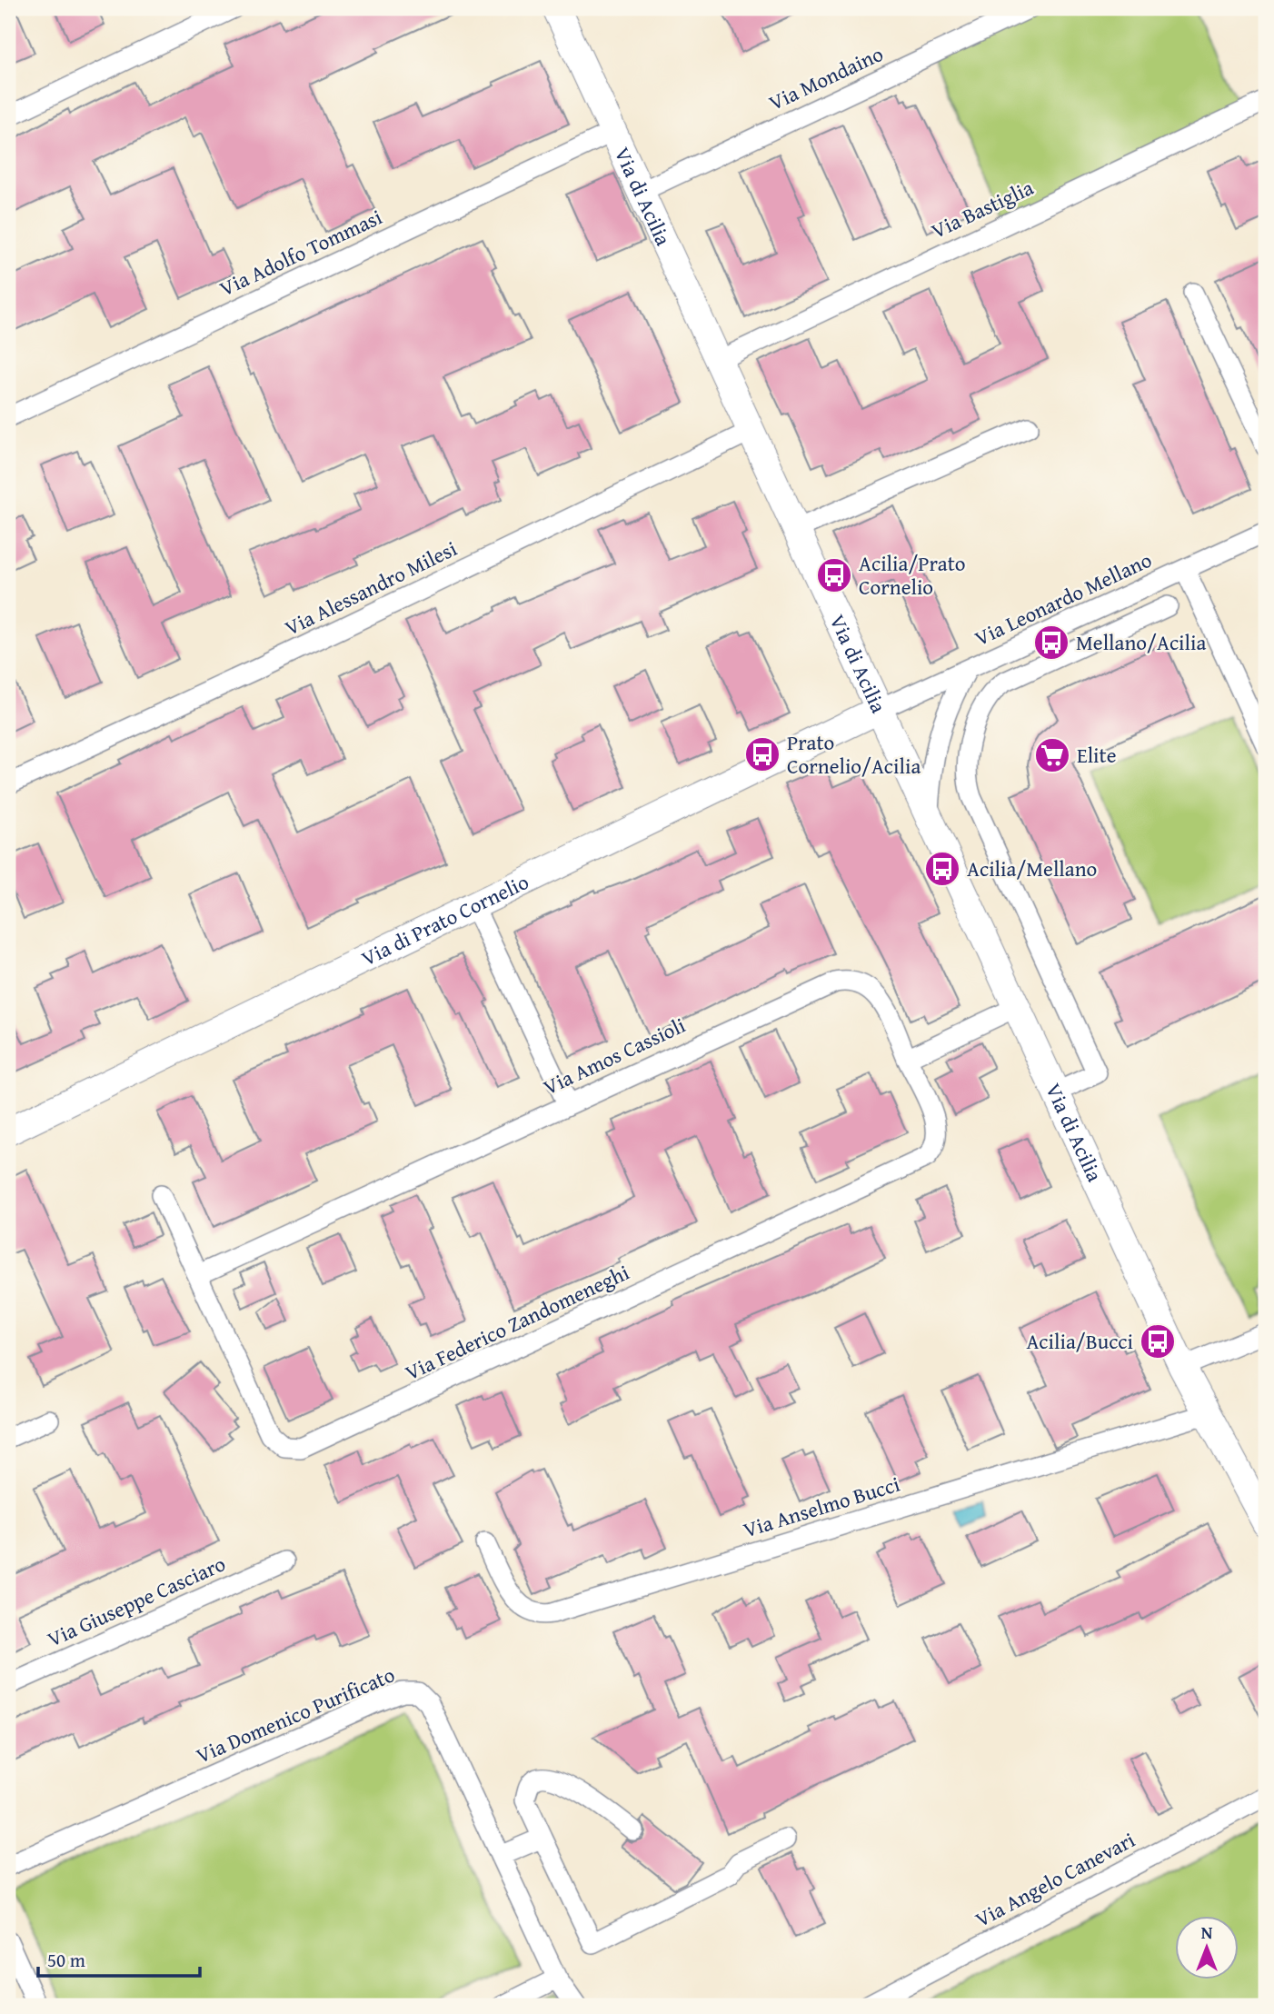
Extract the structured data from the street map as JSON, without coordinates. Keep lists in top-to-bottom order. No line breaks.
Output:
{"streets":{"street":["Via Mondaino","Via di Acilia","Via Bastiglia","Via Adolfo Tommasi","Via Alessandro Milesi","Via Leonardo Mellano","Via di Prato Cornelio","Via Amos Cassioli","Via Federico Zandomeneghi","Via Anselmo Bucci","Via Giuseppe Casciaro","Via Domenico Purificato","Via Angelo Canevari"]},"crossings":[["Via Mondaino","Via di Acilia"],["Via di Acilia","Via Bastiglia"],["Via di Acilia","Via Adolfo Tommasi"],["Via di Acilia","Via Alessandro Milesi"],["Via di Acilia","Via Leonardo Mellano"],["Via di Acilia","Via di Prato Cornelio"],["Via di Acilia","Via Anselmo Bucci"],["Via Leonardo Mellano","Via di Prato Cornelio"],["Via Amos Cassioli","Via Federico Zandomeneghi"]],"places":{"bus stop":["Acilia/Prato Cornelio","Mellano/Acilia","Prato Cornelio/Acilia","Acilia/Mellano","Acilia/Bucci"],"supermarket":["Elite"]},"scale_bar":"50 m","north":"top"}
